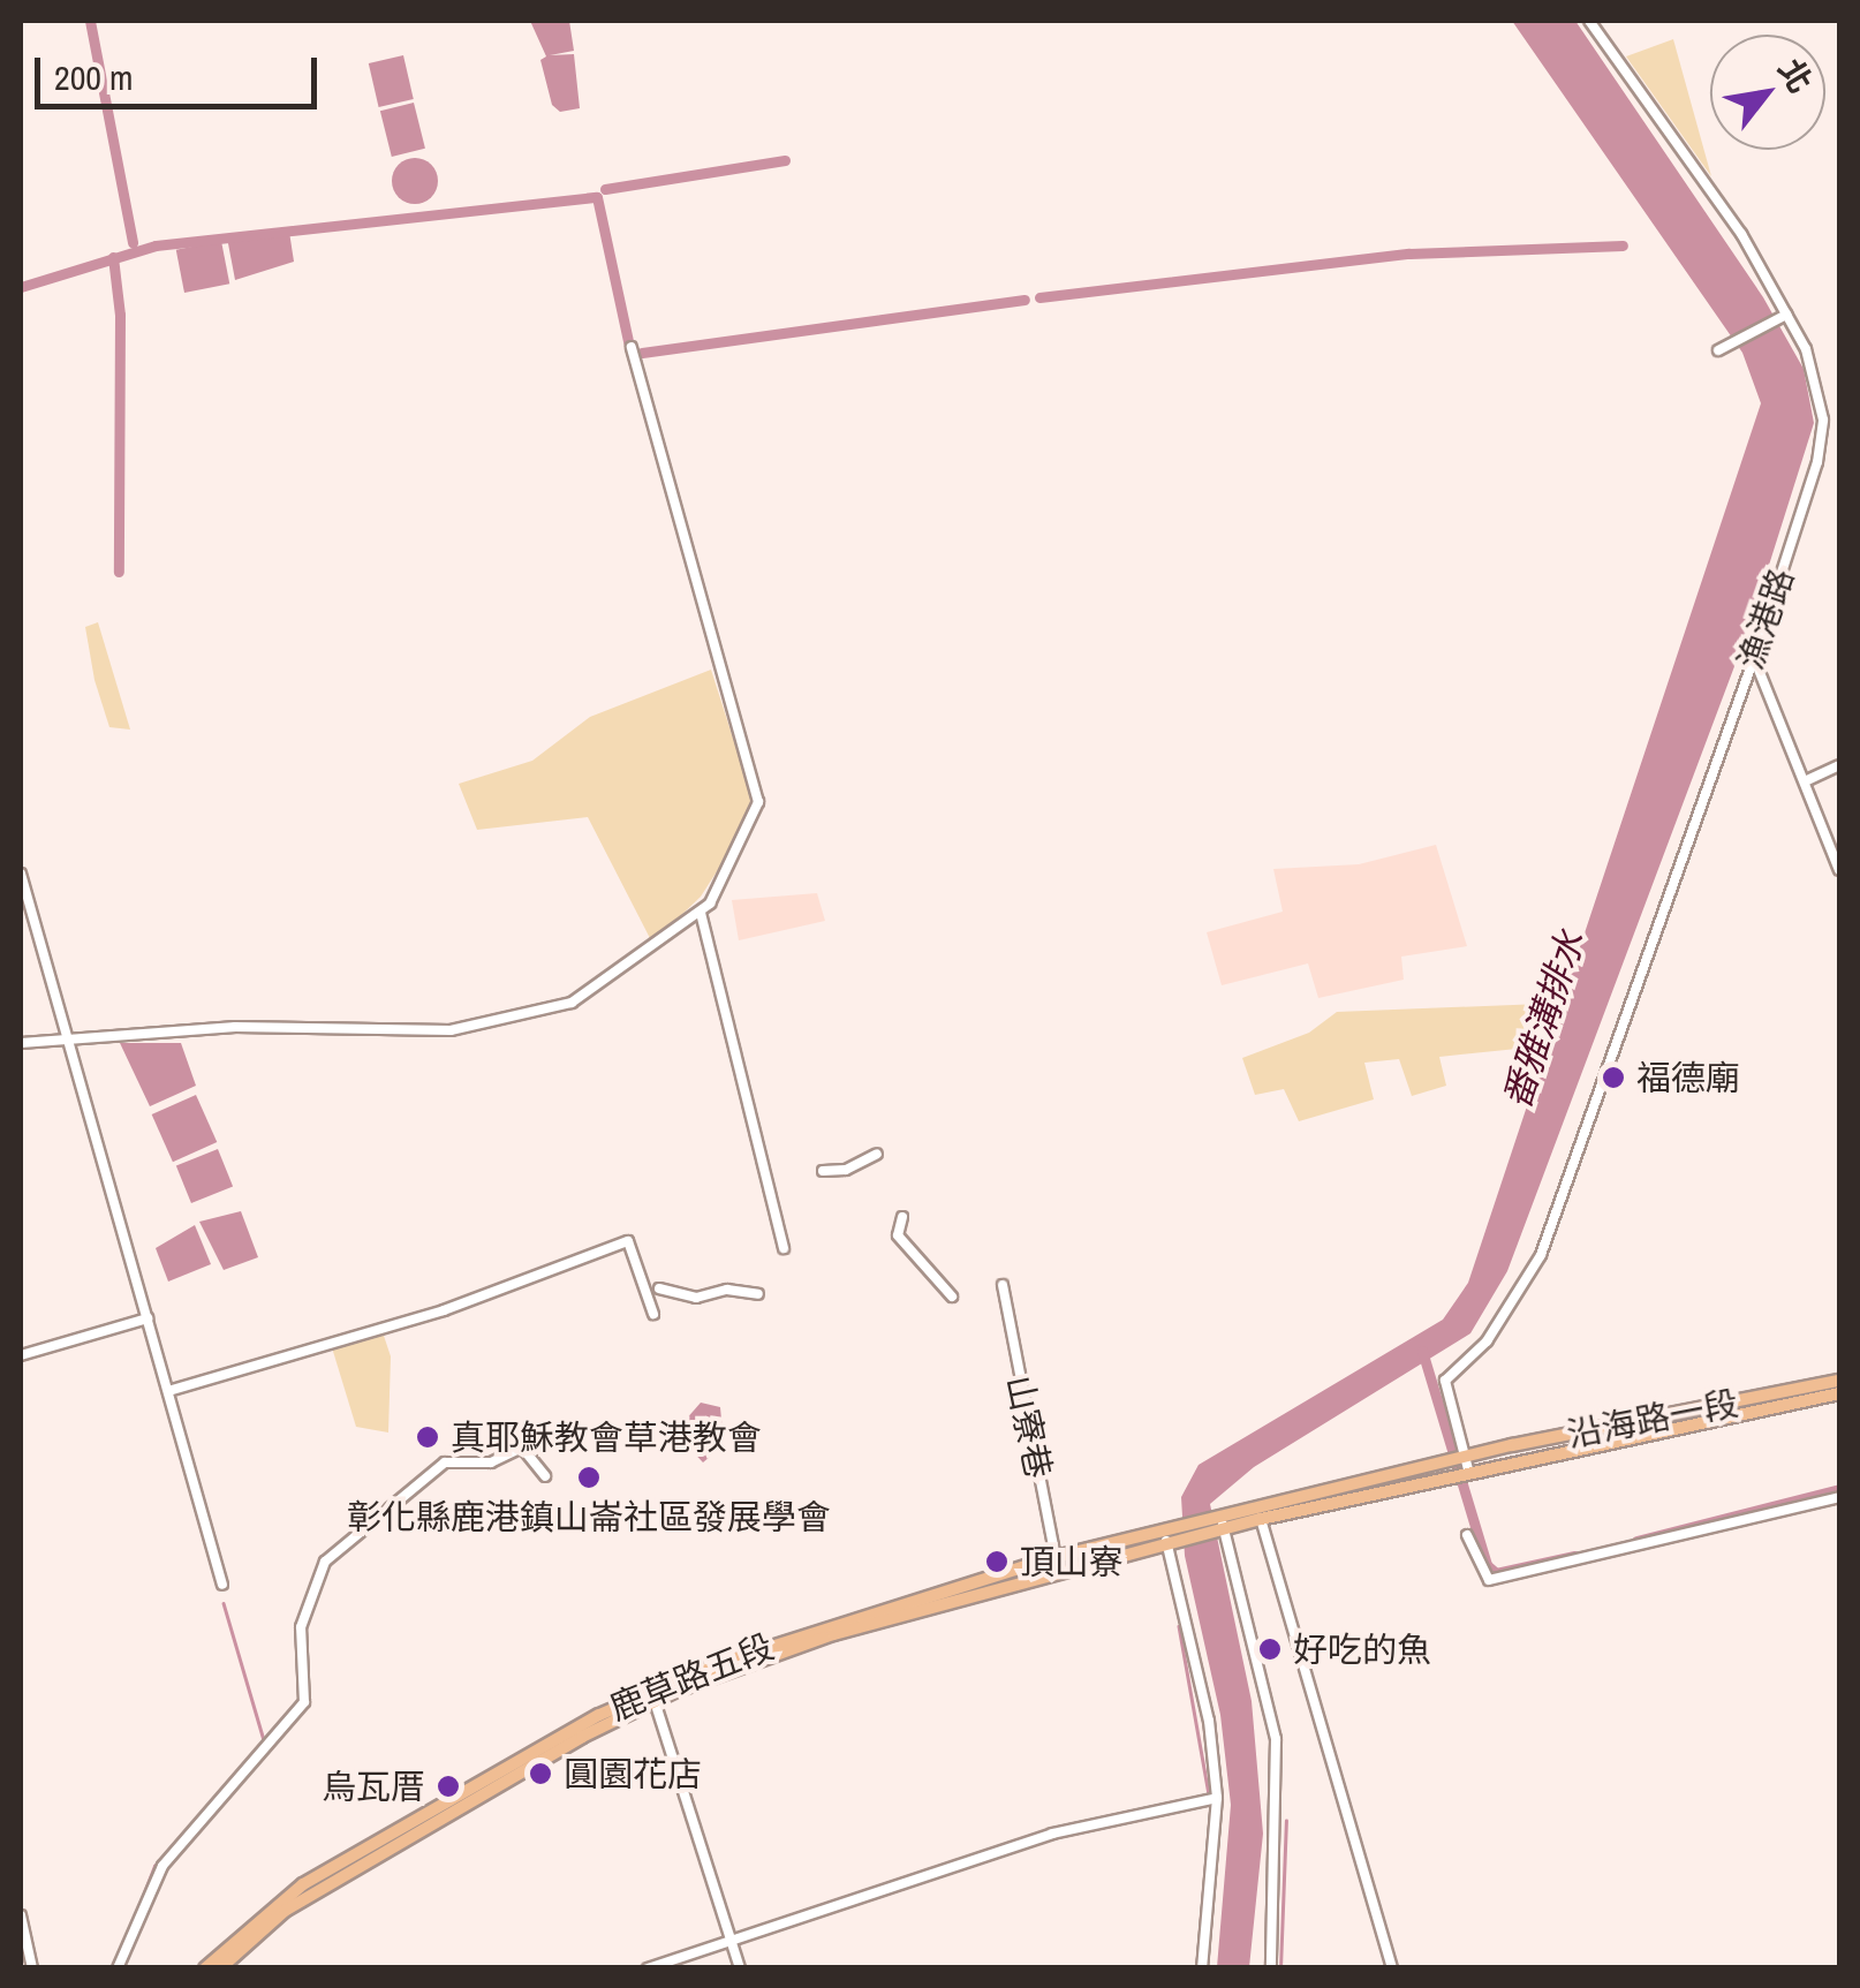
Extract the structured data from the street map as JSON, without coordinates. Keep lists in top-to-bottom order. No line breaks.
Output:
{"streets":{"main road":["沿海路一段","鹿草路五段"],"street":["漁港路","山寮巷"]},"crossings":[["漁港路","沿海路一段"],["山寮巷","鹿草路五段"]],"water":["番雅溝排水"],"places":["福德廟","真耶穌教會草港教會","彰化縣鹿港鎮山崙社區發展學會","頂山寮","好吃的魚","圓園花店","烏瓦厝"],"scale_bar":"200 m","north":"top right"}
